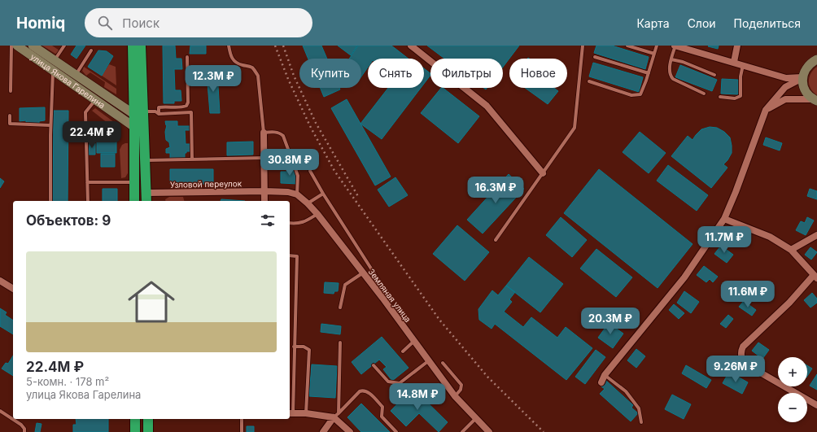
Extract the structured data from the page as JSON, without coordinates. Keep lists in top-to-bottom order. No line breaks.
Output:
{"streets":{"main road":["улица Якова Гарелина"],"street":["Узловой переулок","Земляная улица"]},"crossings":[["Узловой переулок","Земляная улица"]],"page":{"header":"Homiq","search":"Поиск","nav":["Карта","Слои","Поделиться"],"chip":["Купить","Снять","Фильтры","Новое"],"price":["12.3M ₽","22.4M ₽","30.8M ₽","16.3M ₽","11.7M ₽","11.6M ₽","20.3M ₽","9.26M ₽","14.8M ₽"],"heading":"Объектов: 9","list":[{"name":"22.4M ₽","note":"5-комн. · 178 m² · улица Якова Гарелина"}],"map_buttons":["+","−"]}}
